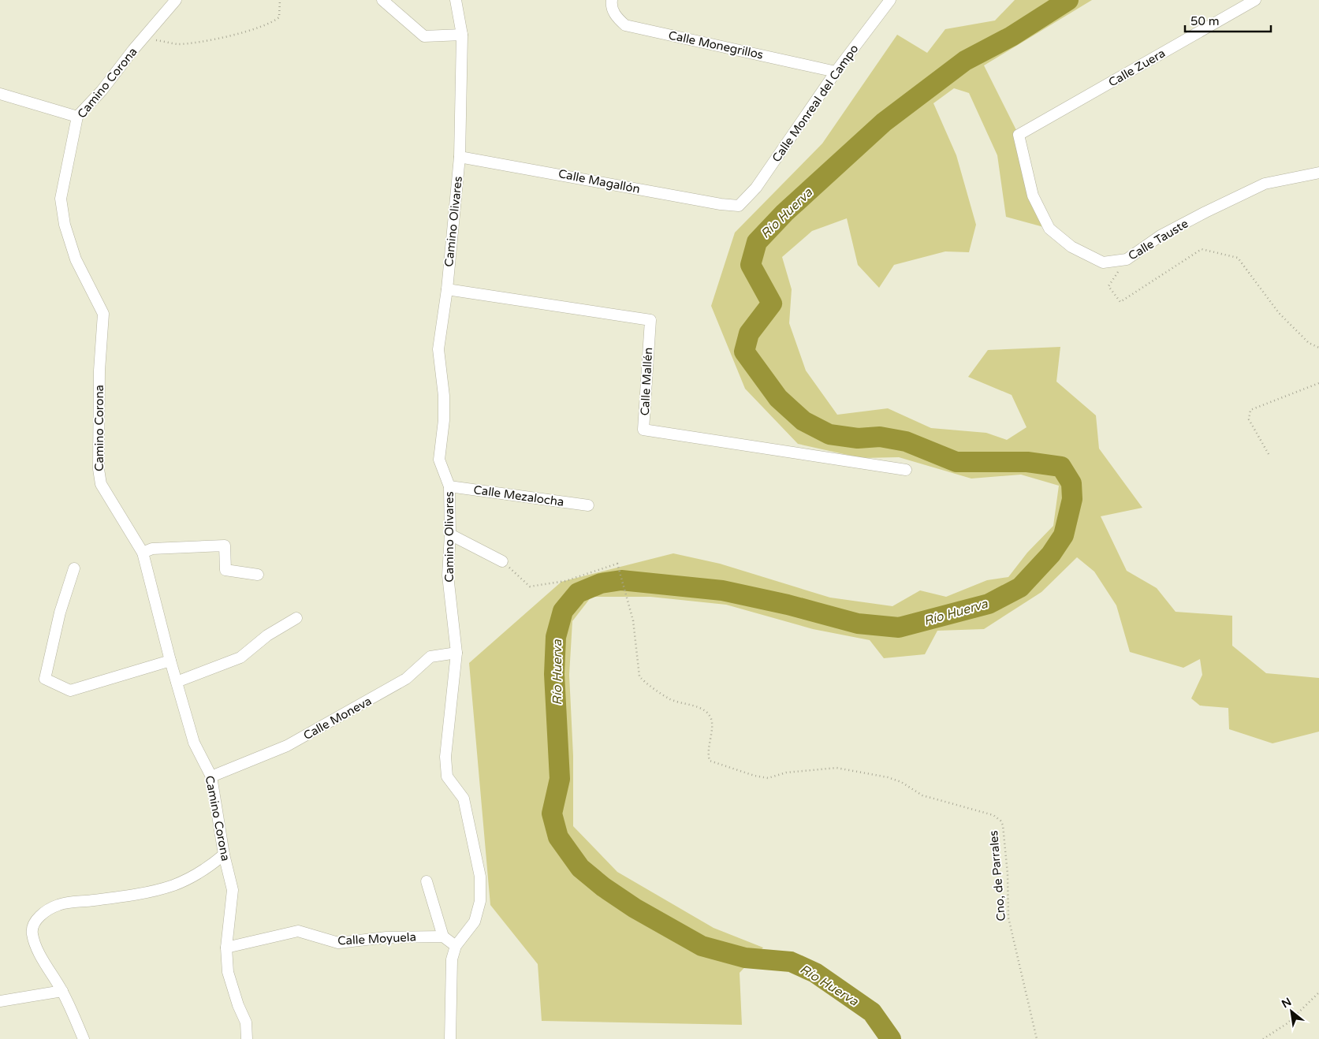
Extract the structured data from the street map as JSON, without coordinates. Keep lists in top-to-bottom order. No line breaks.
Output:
{"streets":{"street":["Calle Monegrillos","Calle Zuera","Camino Corona","Calle Monreal del Campo","Calle Magallón","Camino Olivares","Calle Tauste","Calle Mallén","Calle Mezalocha","Calle Moneva","Calle Moyuela"],"path":["Cno, de Parrales"]},"crossings":[["Calle Monegrillos","Calle Monreal del Campo"],["Calle Zuera","Calle Tauste"],["Camino Corona","Calle Moneva"],["Camino Corona","Calle Moyuela"],["Calle Monreal del Campo","Calle Magallón"],["Calle Magallón","Camino Olivares"],["Camino Olivares","Calle Mallén"],["Camino Olivares","Calle Mezalocha"],["Camino Olivares","Calle Moneva"]],"water":["Río Huerva"],"scale_bar":"50 m","north":"top left"}
